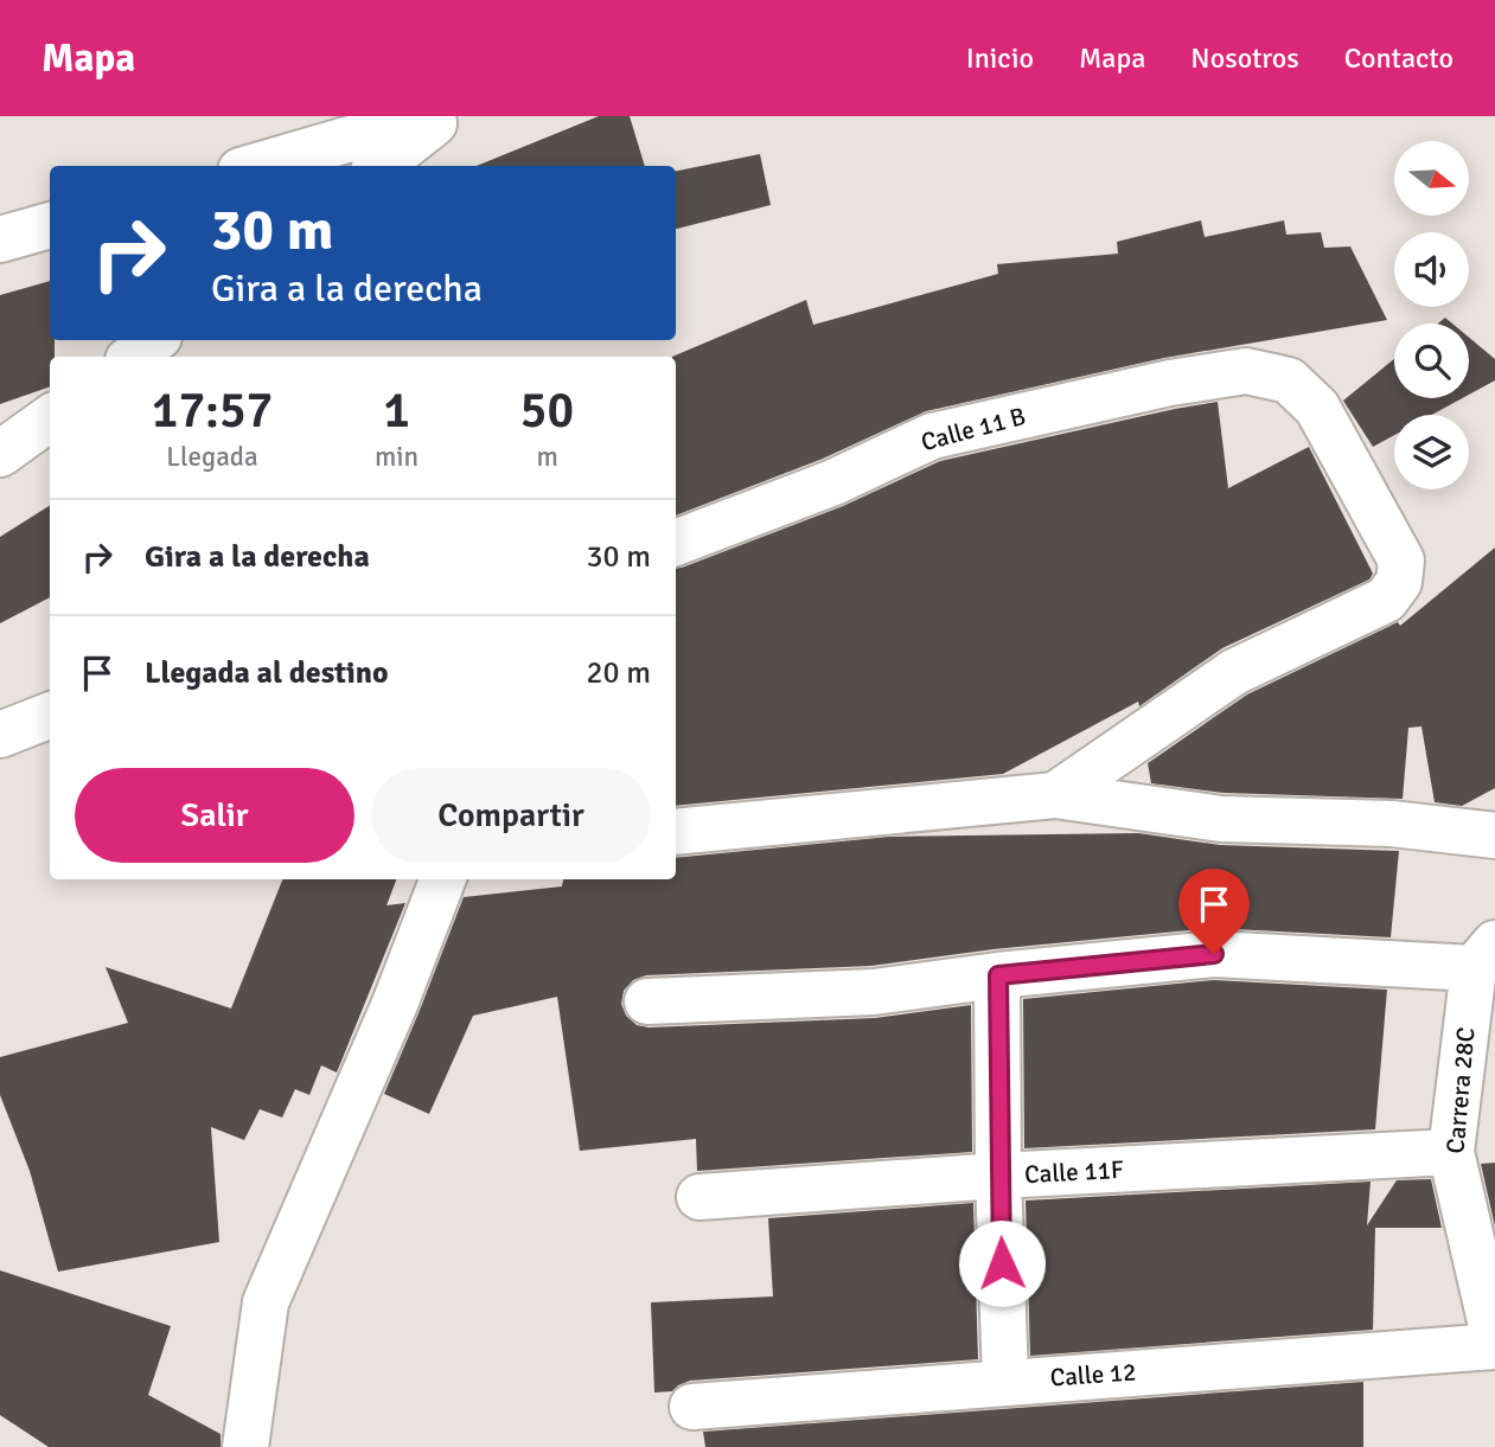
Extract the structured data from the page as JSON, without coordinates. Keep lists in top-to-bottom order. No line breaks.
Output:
{"streets":{"street":["Calle 11 B","Carrera 28C","Calle 11F","Calle 12"]},"crossings":[["Carrera 28C","Calle 11F"],["Carrera 28C","Calle 12"]],"north":"right","page":{"header":"Mapa","nav":["Inicio","Mapa","Nosotros","Contacto"],"turn":["30 m","Gira a la derecha"],"eta":["17:57","Llegada","1","min","50","m"],"list":[{"name":"Gira a la derecha","value":"30 m"},{"name":"Llegada al destino","value":"20 m"}],"buttons":["Salir","Compartir"]}}
